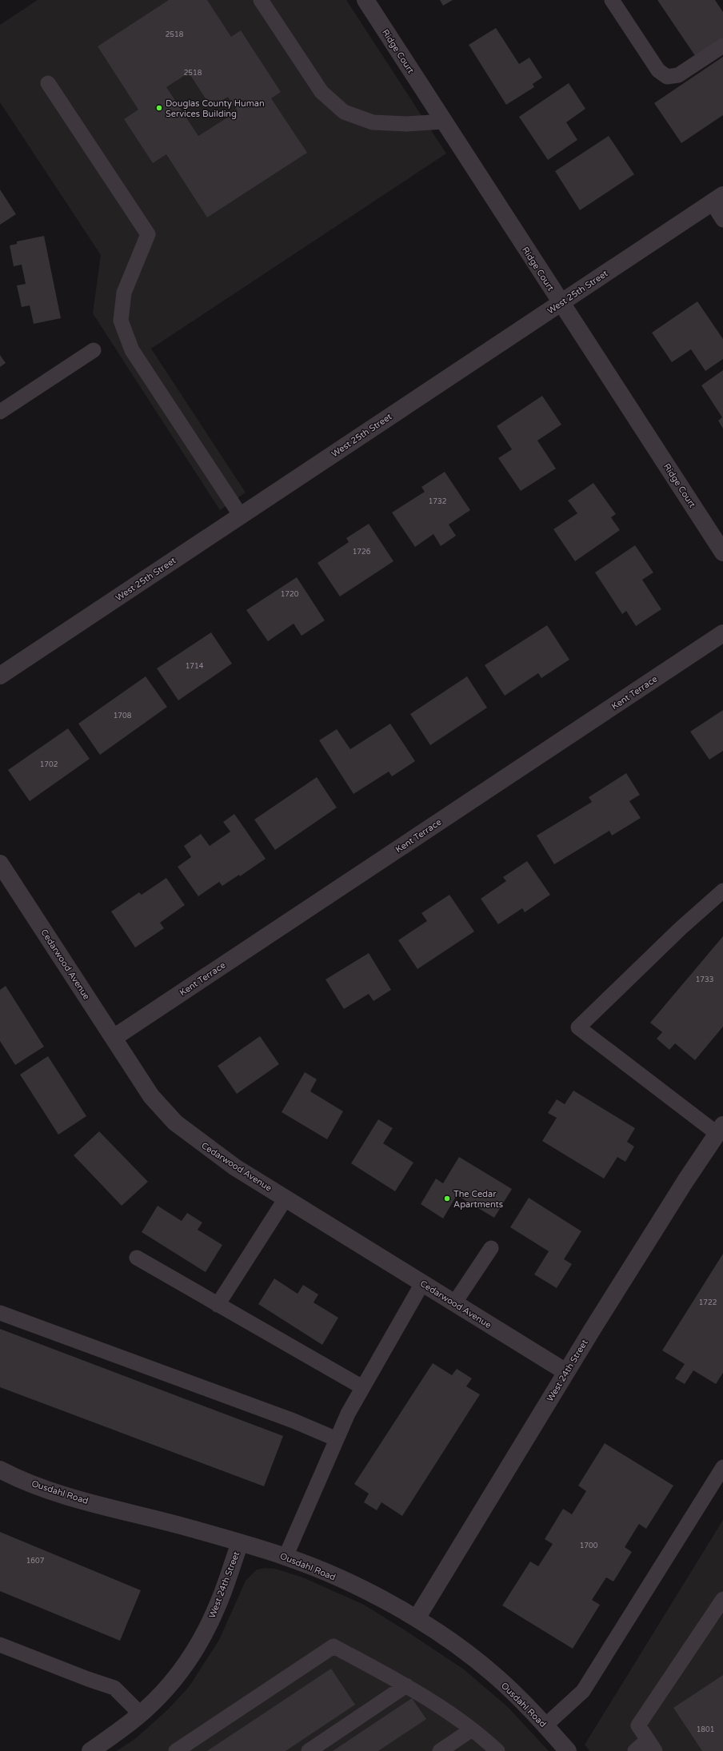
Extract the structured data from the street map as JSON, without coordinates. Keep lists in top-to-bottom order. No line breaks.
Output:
{"streets":{"street":["Ridge Court","West 25th Street","Kent Terrace","Cedarwood Avenue","West 24th Street","Ousdahl Road"]},"crossings":[["Ridge Court","West 25th Street"],["Kent Terrace","Cedarwood Avenue"],["Cedarwood Avenue","West 24th Street"],["West 24th Street","Ousdahl Road"]],"places":["Douglas County Human Services Building","The Cedar Apartments"],"house_numbers":["2518","2518","1732","1726","1720","1714","1708","1702","1733","1722","1700","1607","1801"]}
